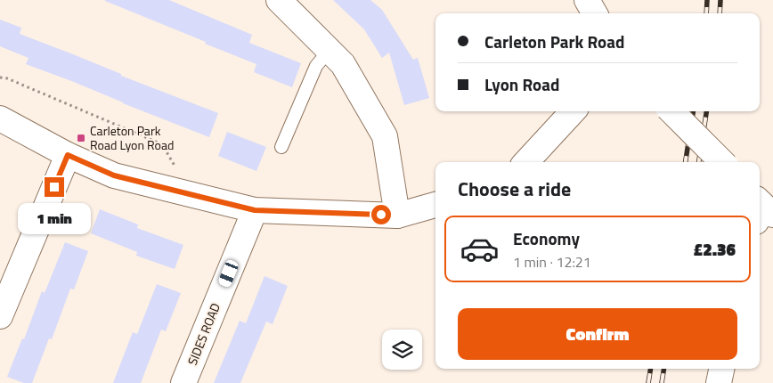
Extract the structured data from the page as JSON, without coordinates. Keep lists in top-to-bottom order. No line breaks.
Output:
{"streets":{"street":["SIDES ROAD"]},"places":{"transit":["Carleton Park Road Lyon Road"]},"page":{"banner":["Carleton Park Road","Lyon Road"],"heading":"Choose a ride","bubble":"1 min","list":[{"name":"Economy","note":"1 min · 12:21","value":"£2.36"}],"buttons":"Confirm"}}
